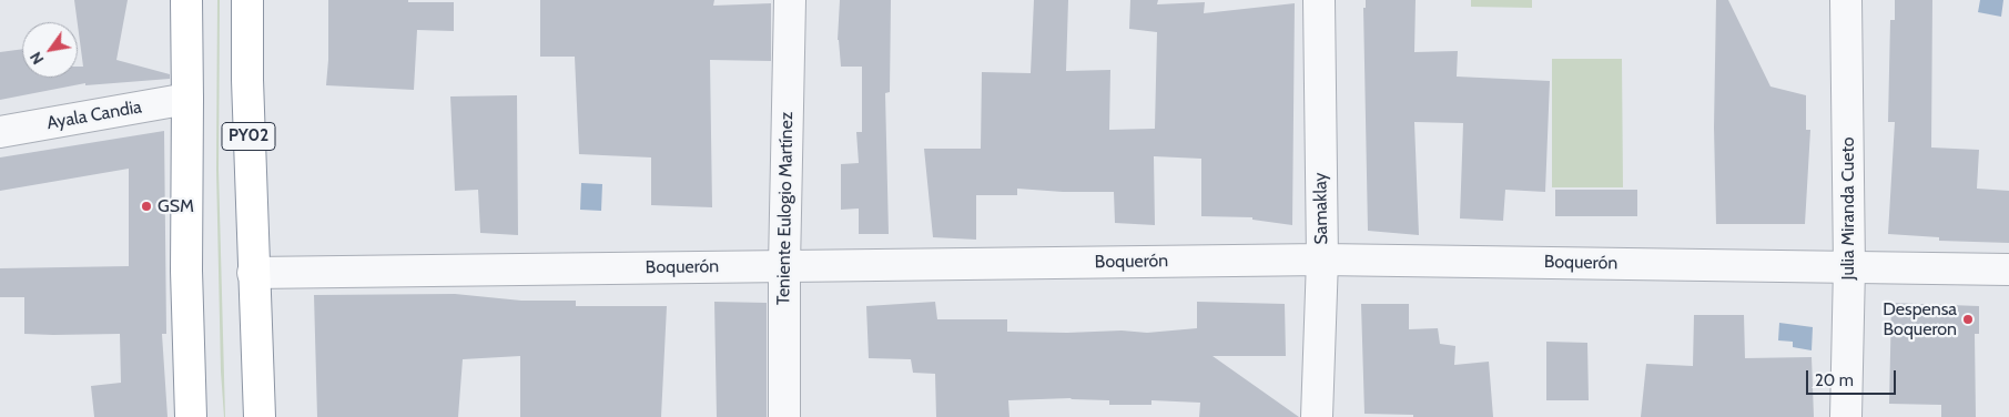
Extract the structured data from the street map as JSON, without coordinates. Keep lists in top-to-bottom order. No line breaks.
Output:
{"streets":{"highway":["PY02"],"street":["Ayala Candia","Teniente Eulogio Martínez","Samaklay","Julia Miranda Cueto","Boquerón"]},"crossings":[["PY02","Boquerón"],["Teniente Eulogio Martínez","Boquerón"],["Samaklay","Boquerón"],["Julia Miranda Cueto","Boquerón"]],"places":["GSM","Despensa Boqueron"],"scale_bar":"20 m","north":"bottom left"}
